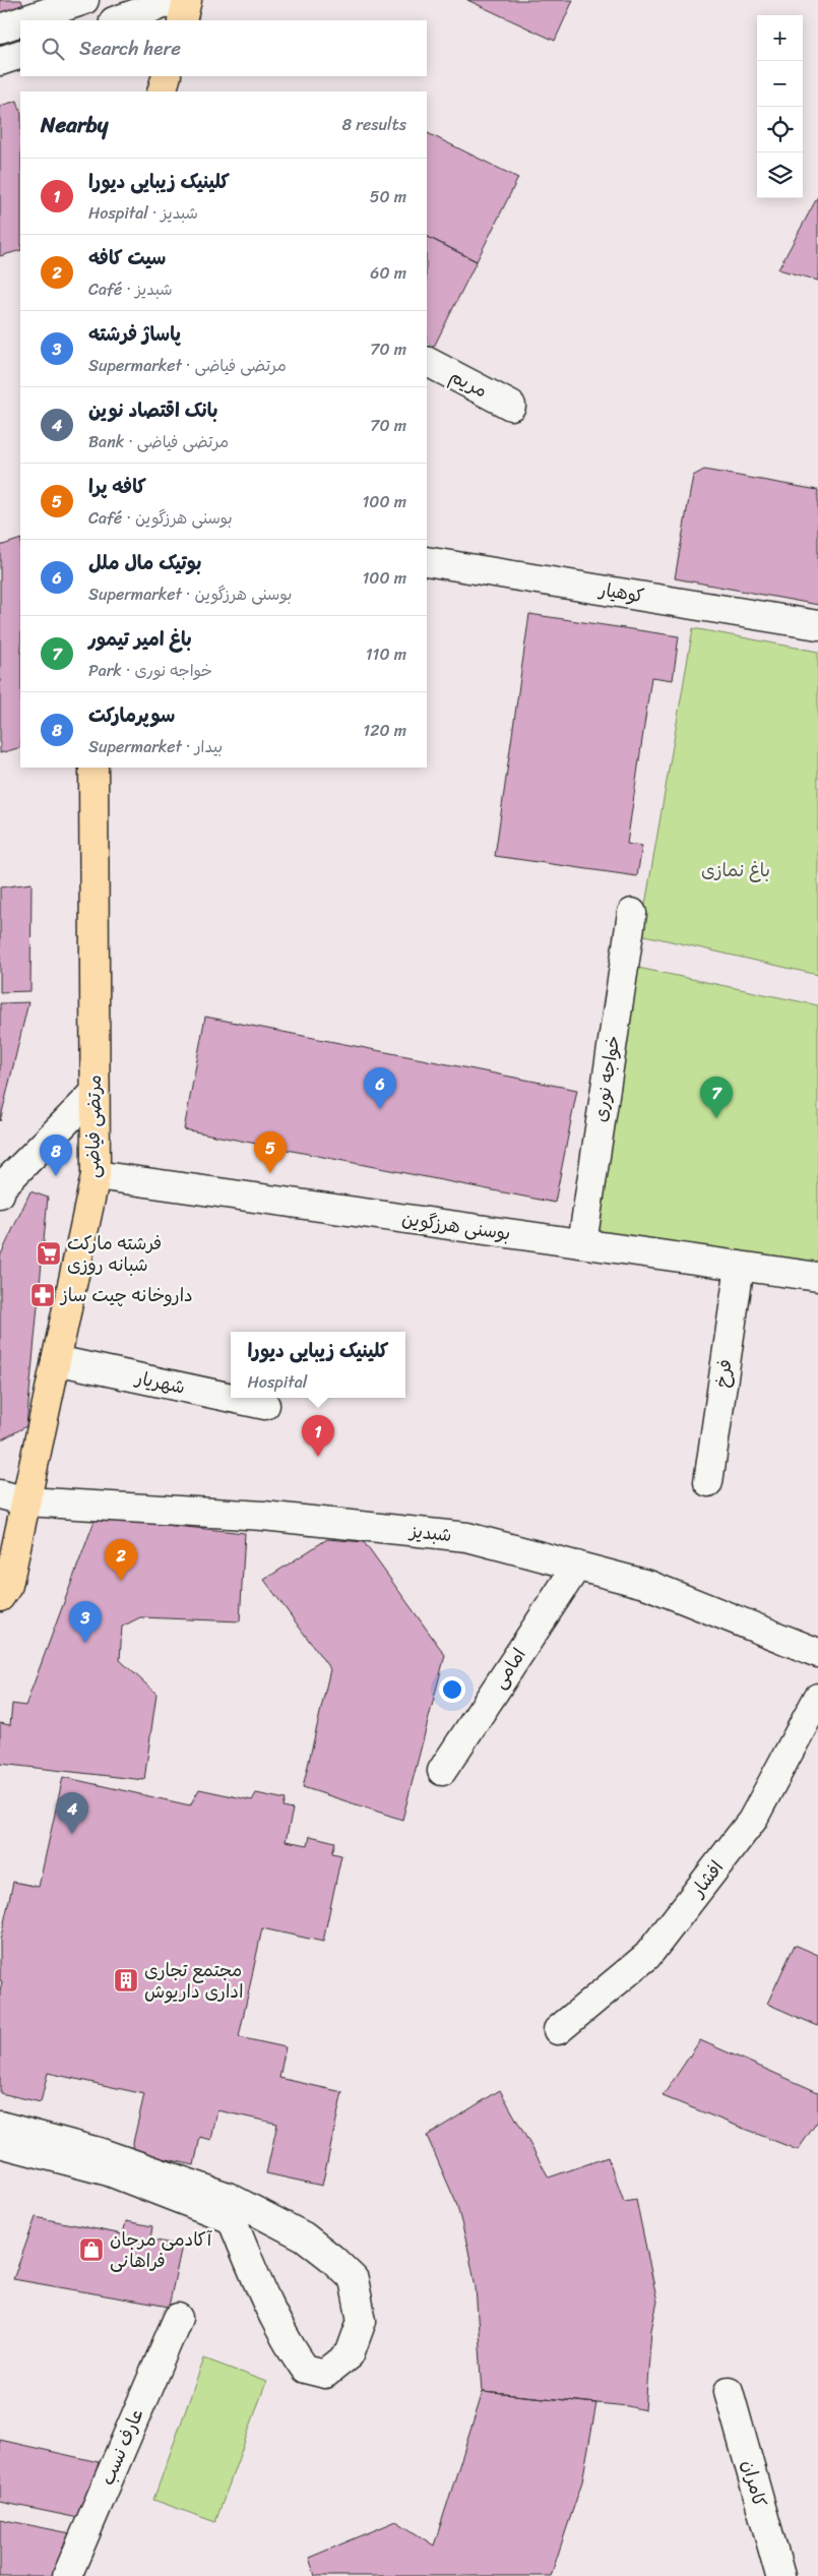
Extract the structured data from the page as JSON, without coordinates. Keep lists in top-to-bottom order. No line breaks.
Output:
{"streets":{"main road":["مرتضی فیاضی"],"street":["مریم","کوهیار","خواجه نوری","بوسنی هرزگوین","فرخ","شهریار","شبدیز","امامی","افشار","عارف نسب","کامران"]},"crossings":[["خواجه نوری","بوسنی هرزگوین"],["مرتضی فیاضی","بوسنی هرزگوین"],["مرتضی فیاضی","شهریار"],["مرتضی فیاضی","شبدیز"],["بوسنی هرزگوین","فرخ"],["شبدیز","امامی"]],"parks":["باغ نمازی"],"places":{"supermarket":["فرشته مارکت شبانه روزی"],"pharmacy":["داروخانه چیت ساز"],"building":["مجتمع تجاری اداری داریوش"],"shop":["آکادمی مرجان فراهانی"]},"page":{"map_buttons":["+","−"],"search":"Search here","heading":["Nearby","8 results"],"list":[{"mark":"1","name":"کلینیک زیبایی دیورا","note":"Hospital · شبدیز","value":"50 m"},{"mark":"2","name":"سیت کافه","note":"Café · شبدیز","value":"60 m"},{"mark":"3","name":"پاساژ فرشته","note":"Supermarket · مرتضی فیاضی","value":"70 m"},{"mark":"4","name":"بانک اقتصاد نوین","note":"Bank · مرتضی فیاضی","value":"70 m"},{"mark":"5","name":"کافه پرا","note":"Café · بوسنی هرزگوین","value":"100 m"},{"mark":"6","name":"بوتیک مال ملل","note":"Supermarket · بوسنی هرزگوین","value":"100 m"},{"mark":"7","name":"باغ امیر تیمور","note":"Park · خواجه نوری","value":"110 m"},{"mark":"8","name":"سوپرمارکت","note":"Supermarket · بیدار","value":"120 m"}],"pins":["6","7","5","8","1","2","3","4"],"popup":["کلینیک زیبایی دیورا","Hospital"]}}
